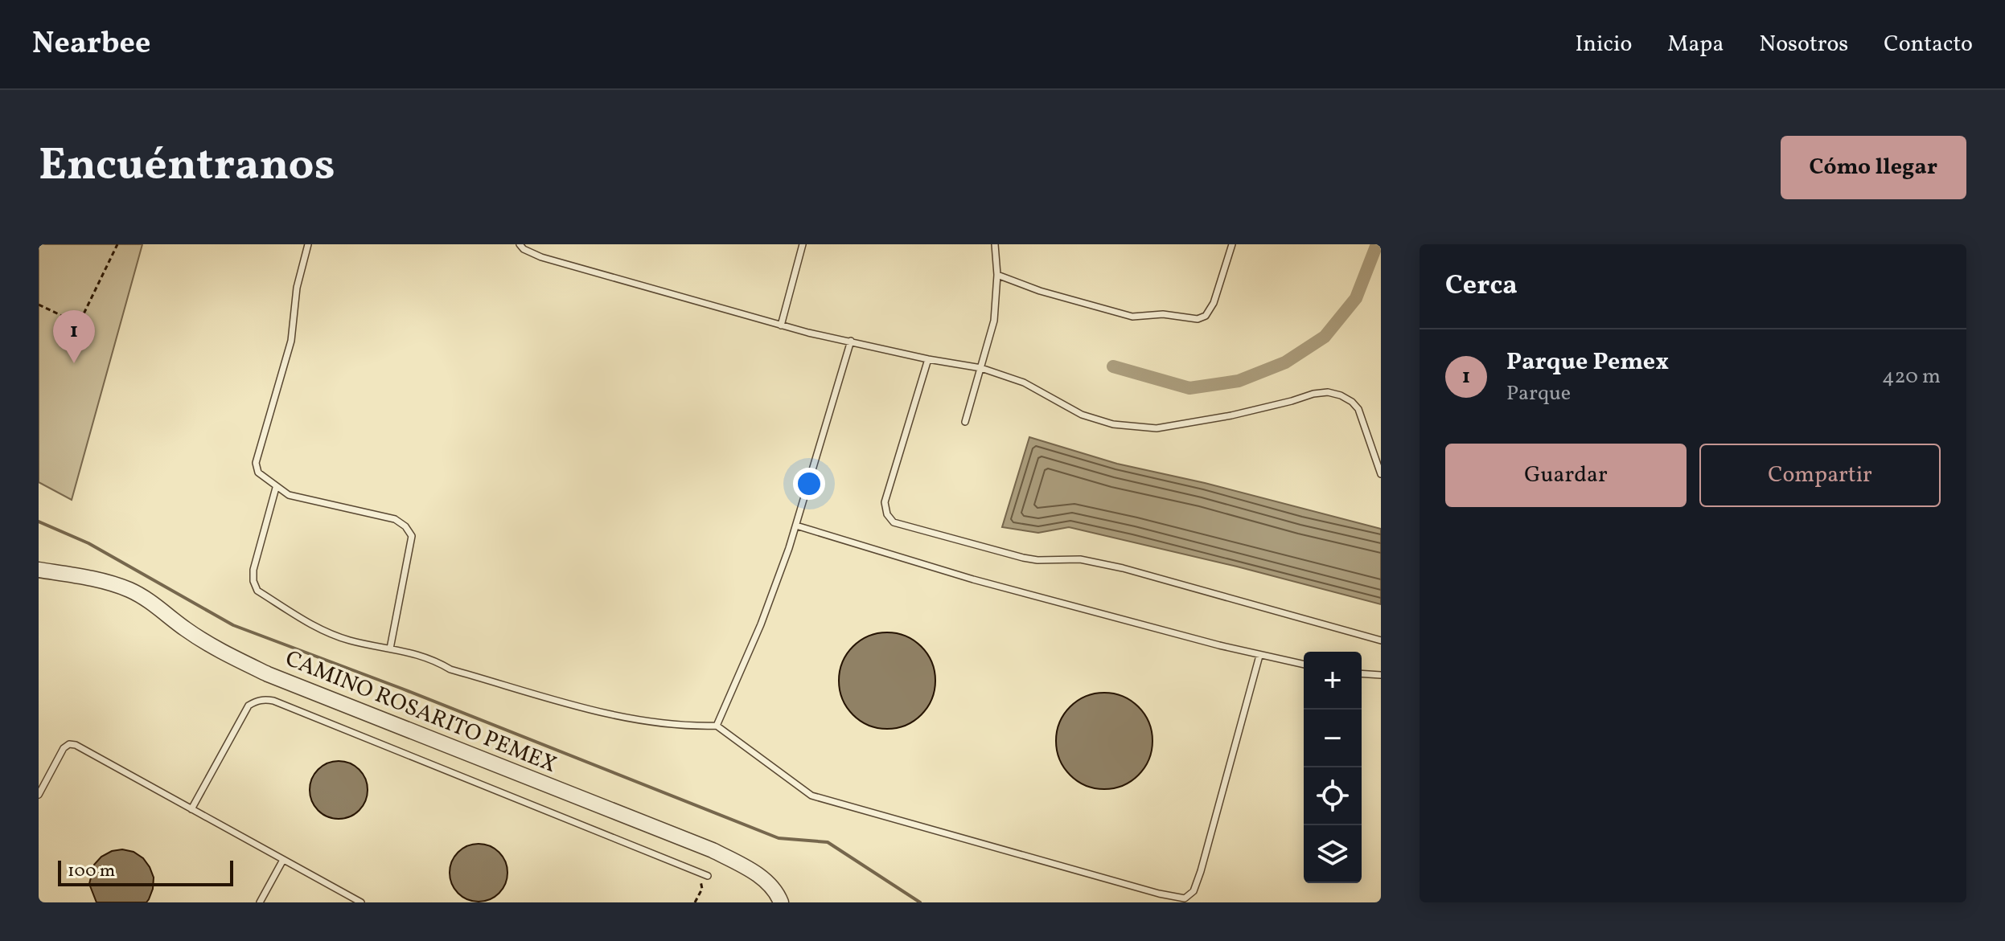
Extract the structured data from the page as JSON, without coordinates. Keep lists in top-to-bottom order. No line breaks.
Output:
{"streets":{"street":["CAMINO ROSARITO PEMEX"]},"scale_bar":"100 m","page":{"header":"Nearbee","nav":["Inicio","Mapa","Nosotros","Contacto"],"title":"Encuéntranos","buttons":["Cómo llegar",["Guardar","Compartir"]],"heading":"Cerca","pins":"1","list":[{"mark":"1","name":"Parque Pemex","note":"Parque","value":"420 m"}],"map_buttons":["+","−"],"scale":"100 m"}}
